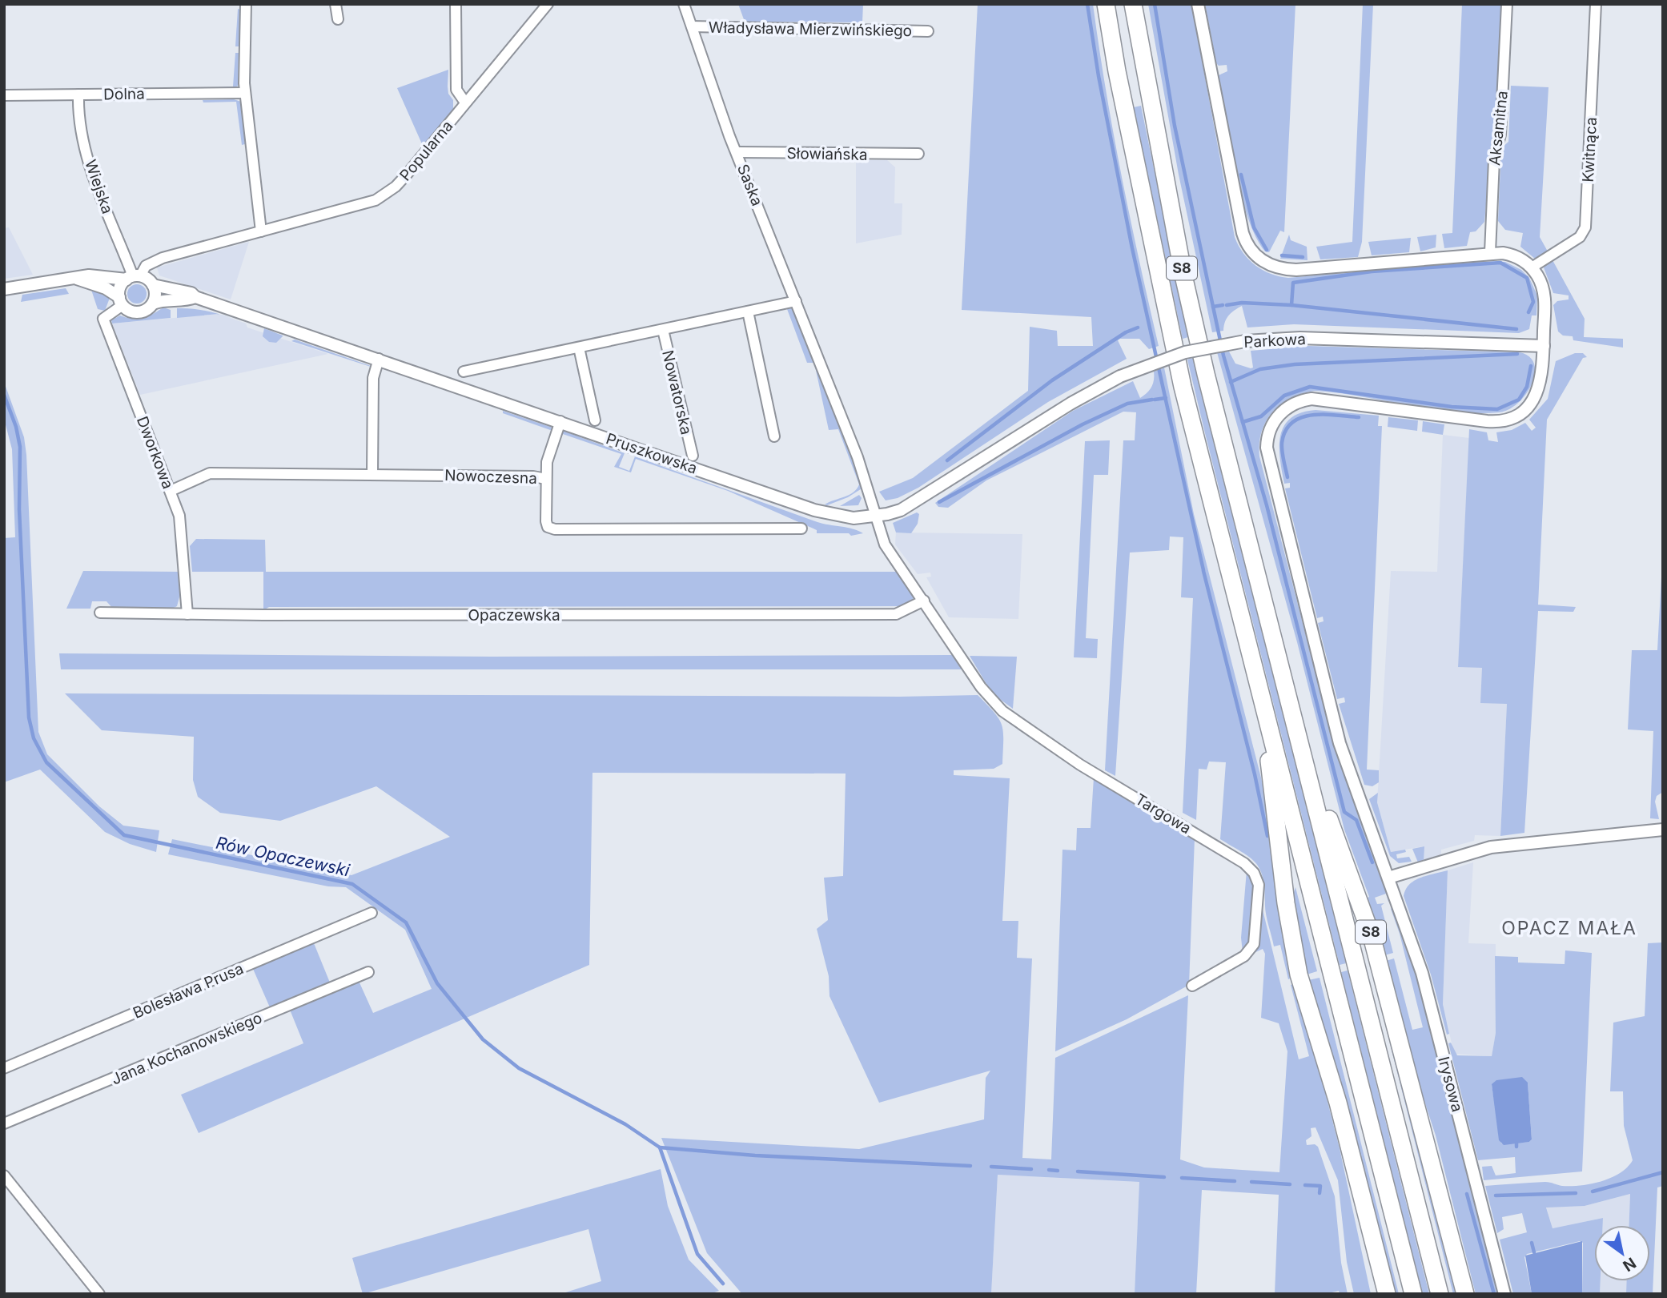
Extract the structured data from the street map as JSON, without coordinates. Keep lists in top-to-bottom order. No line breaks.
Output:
{"streets":{"highway":["S8"],"street":["Władysława Mierzwińskiego","Dolna","Aksamitna","Kwitnąca","Popularna","Słowiańska","Saska","Wiejska","Parkowa","Nowatorska","Dworkowa","Pruszkowska","Nowoczesna","Opaczewska","Targowa","Bolesława Prusa","Jana Kochanowskiego","Irysowa"]},"crossings":[["Władysława Mierzwińskiego","Saska"],["Dolna","Wiejska"],["Kwitnąca","Irysowa"],["Popularna","Wiejska"],["Popularna","Dworkowa"],["Popularna","Pruszkowska"],["Słowiańska","Saska"],["Saska","Nowatorska"],["Saska","Pruszkowska"],["Wiejska","Dworkowa"],["Wiejska","Pruszkowska"],["Parkowa","Pruszkowska"],["Parkowa","Irysowa"],["Dworkowa","Pruszkowska"],["Dworkowa","Nowoczesna"],["Dworkowa","Opaczewska"],["Opaczewska","Targowa"]],"districts":["OPACZ MAŁA"],"water":["Rów Opaczewski"],"north":"bottom right"}
